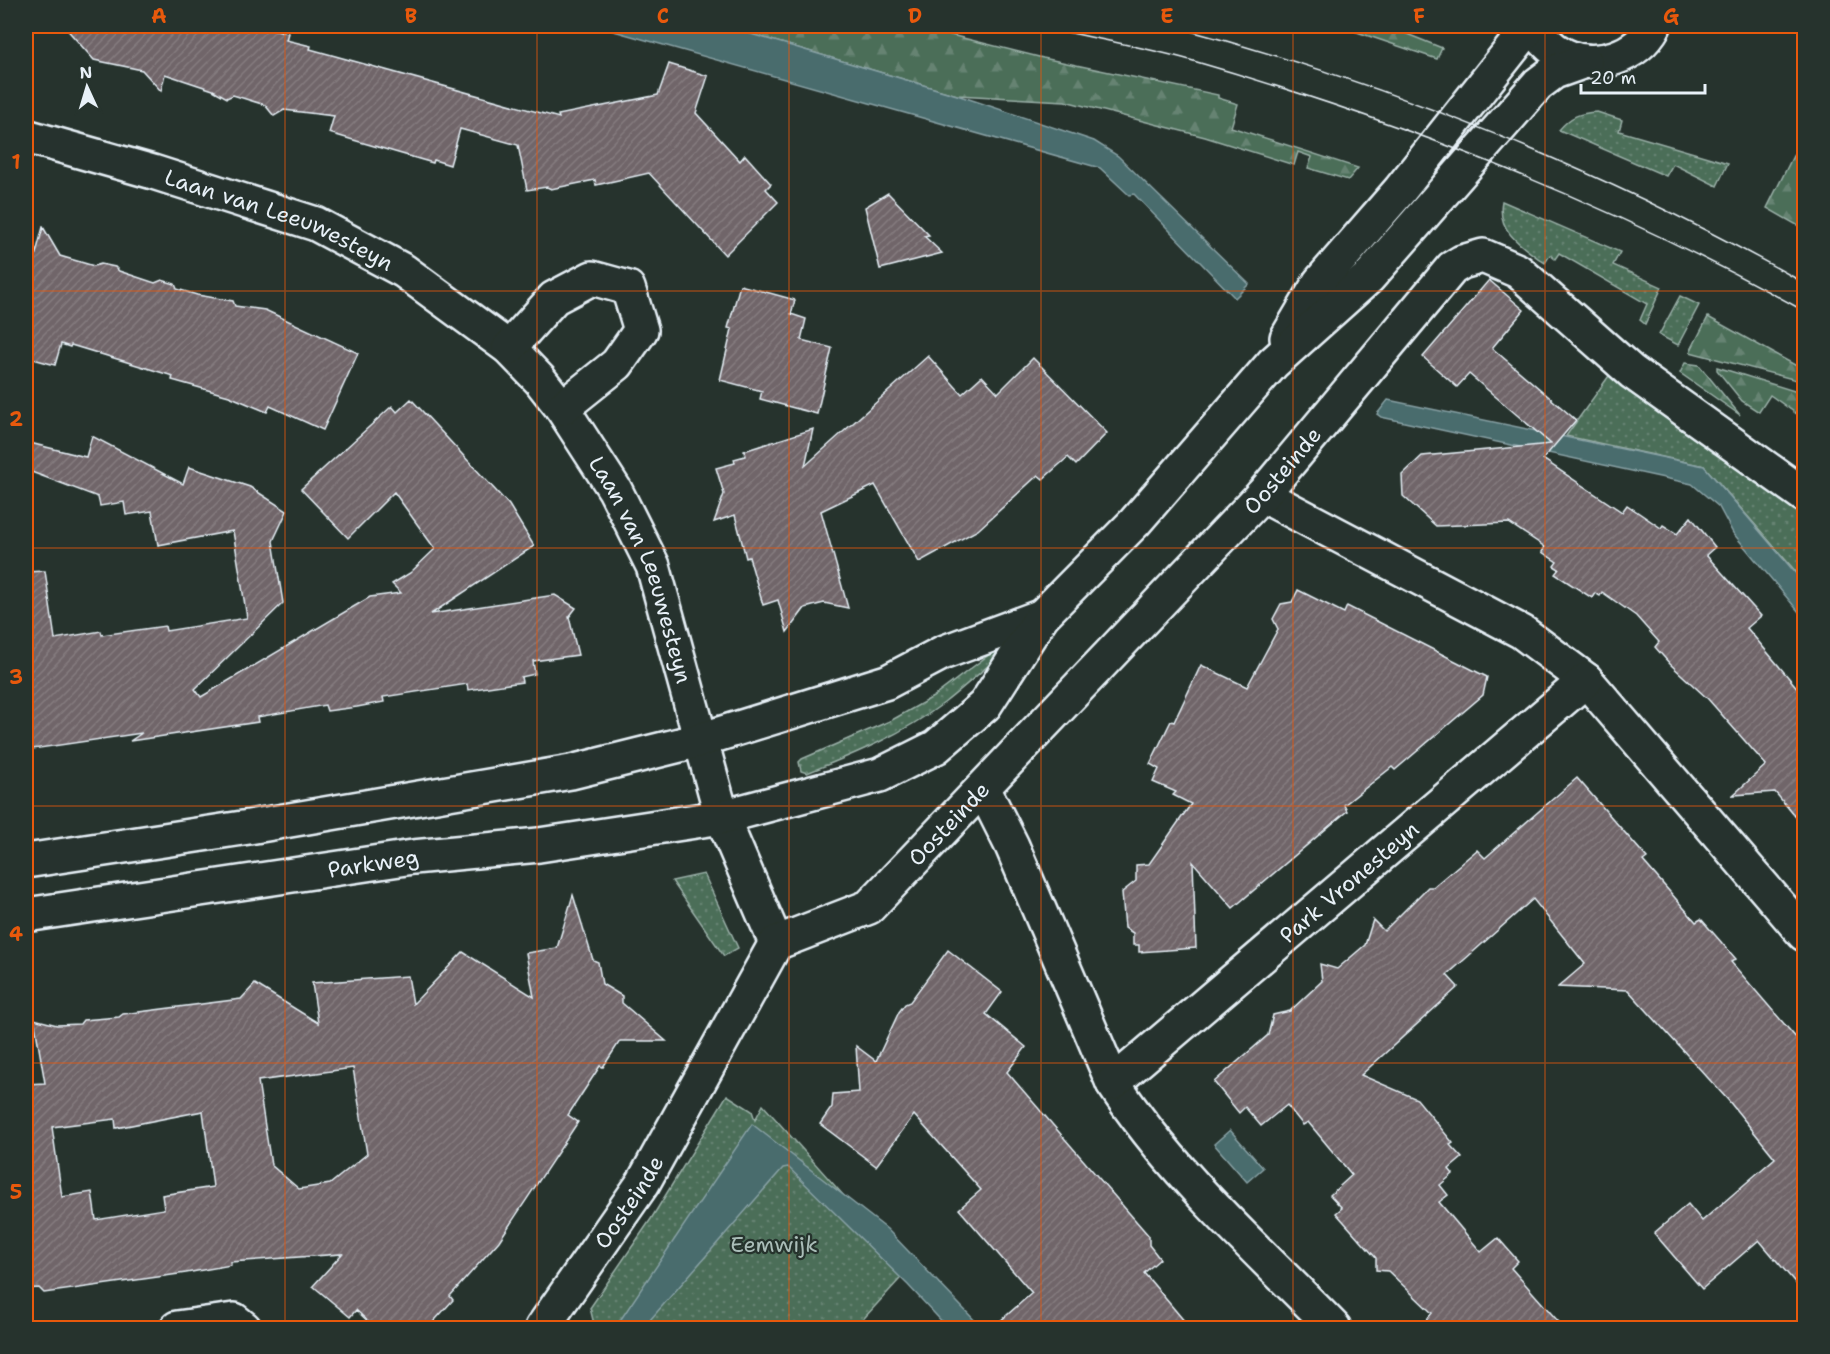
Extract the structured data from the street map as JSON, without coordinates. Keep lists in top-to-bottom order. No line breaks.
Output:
{"streets":{"street":["Laan van Leeuwesteyn","Oosteinde","Parkweg","Park Vronesteyn"]},"parks":["Eemwijk"],"scale_bar":"20 m","north":"top","grid":{"columns":["A","B","C","D","E","F","G"],"rows":["1","2","3","4","5"]}}
